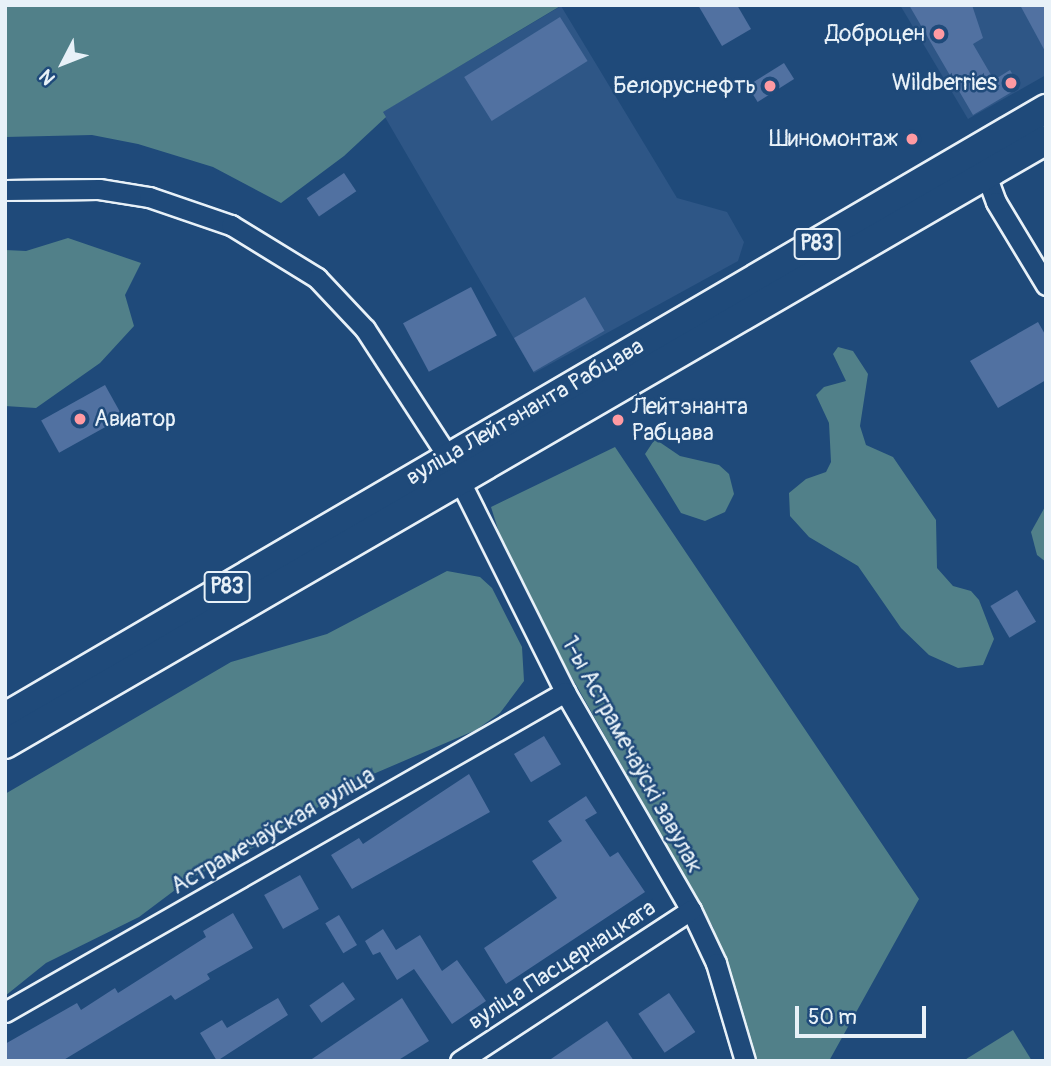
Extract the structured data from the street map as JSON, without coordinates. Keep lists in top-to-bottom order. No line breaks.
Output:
{"streets":{"highway":["Р83","вуліца Лейтэнанта Рабцава"],"street":["1-ы Астрамечаўскі завулак","Астрамечаўская вуліца","вуліца Пасцернацкага"]},"crossings":[["вуліца Лейтэнанта Рабцава","1-ы Астрамечаўскі завулак"],["1-ы Астрамечаўскі завулак","Астрамечаўская вуліца"],["1-ы Астрамечаўскі завулак","вуліца Пасцернацкага"]],"places":["Доброцен","Wildberries","Белоруснефть","Шиномонтаж","Авиатор","Лейтэнанта Рабцава"],"scale_bar":"50 m","north":"bottom left"}
